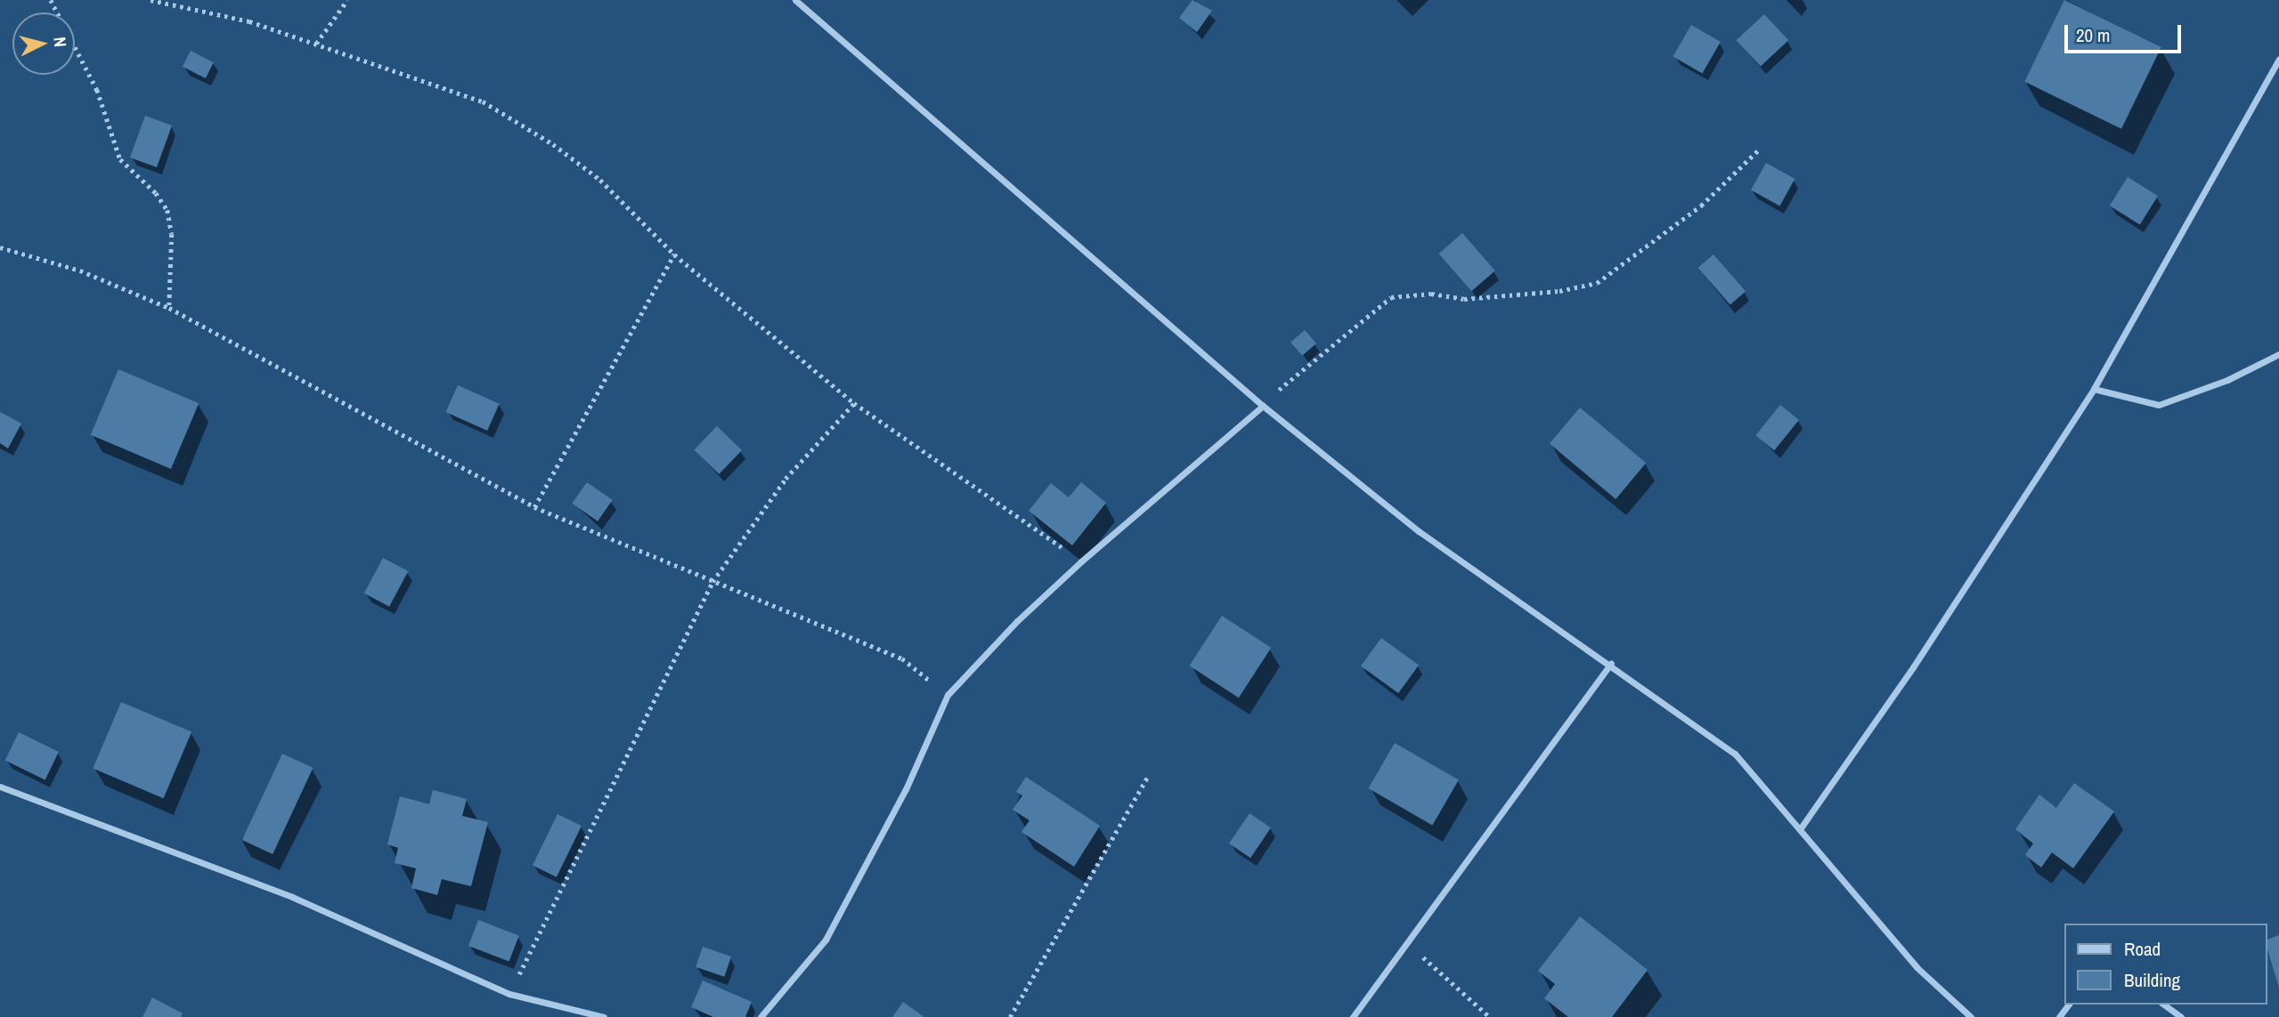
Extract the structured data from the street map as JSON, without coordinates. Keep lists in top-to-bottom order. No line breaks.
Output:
{"legend":["Road","Building"],"scale_bar":"20 m","north":"right"}
